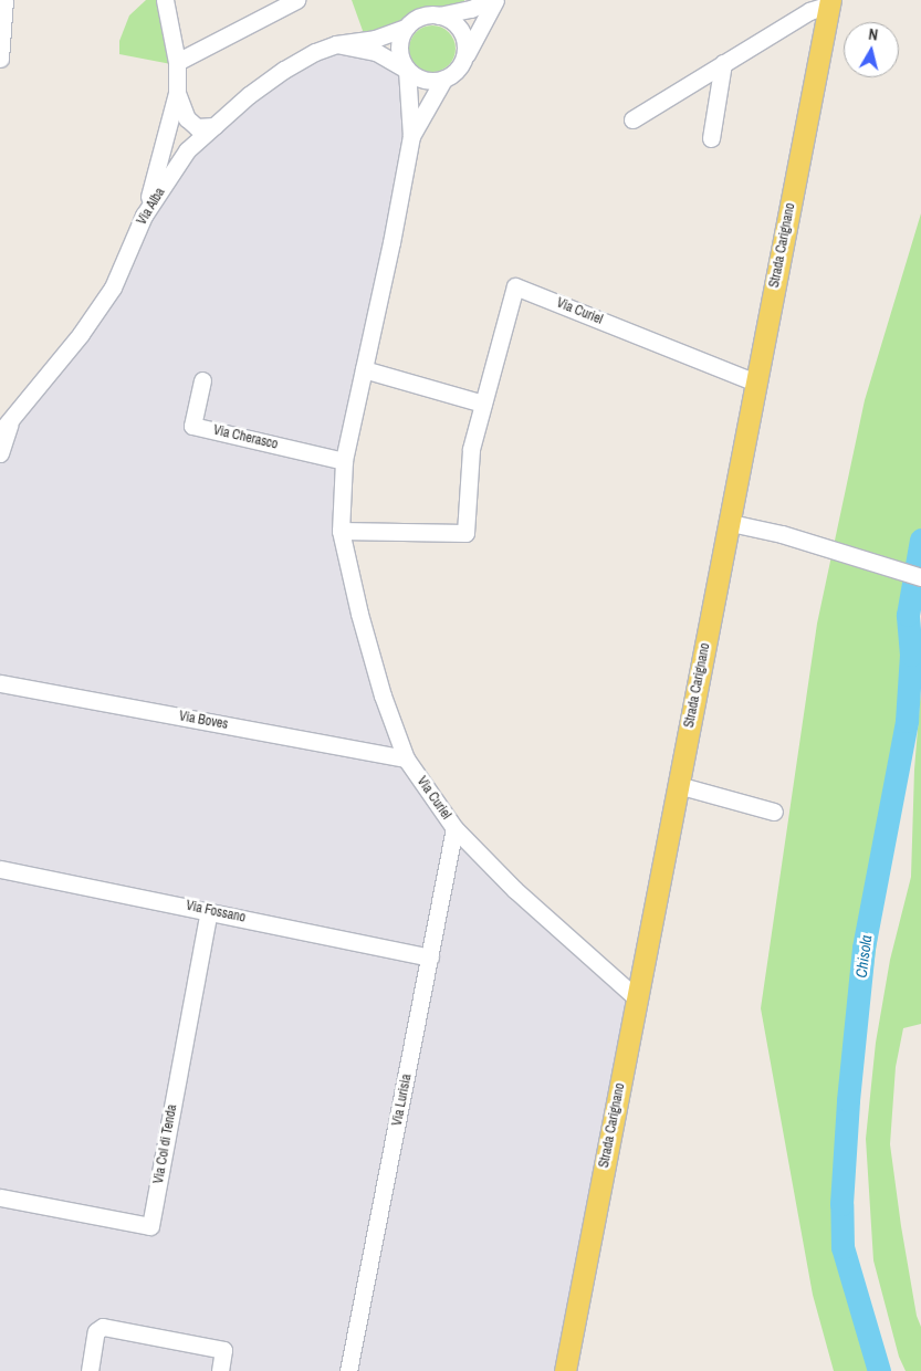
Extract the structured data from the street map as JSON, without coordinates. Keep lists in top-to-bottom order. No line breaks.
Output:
{"streets":{"main road":["Strada Carignano"],"street":["Via Alba","Via Curiel","Via Cherasco","Via Boves","Via Fossano","Via Lurisia","Via Col di Tenda"]},"crossings":[["Via Alba","Via Curiel"],["Strada Carignano","Via Curiel"],["Via Curiel","Via Cherasco"],["Via Curiel","Via Boves"],["Via Curiel","Via Lurisia"],["Via Fossano","Via Lurisia"],["Via Fossano","Via Col di Tenda"]],"water":["Chisola"],"north":"top"}
